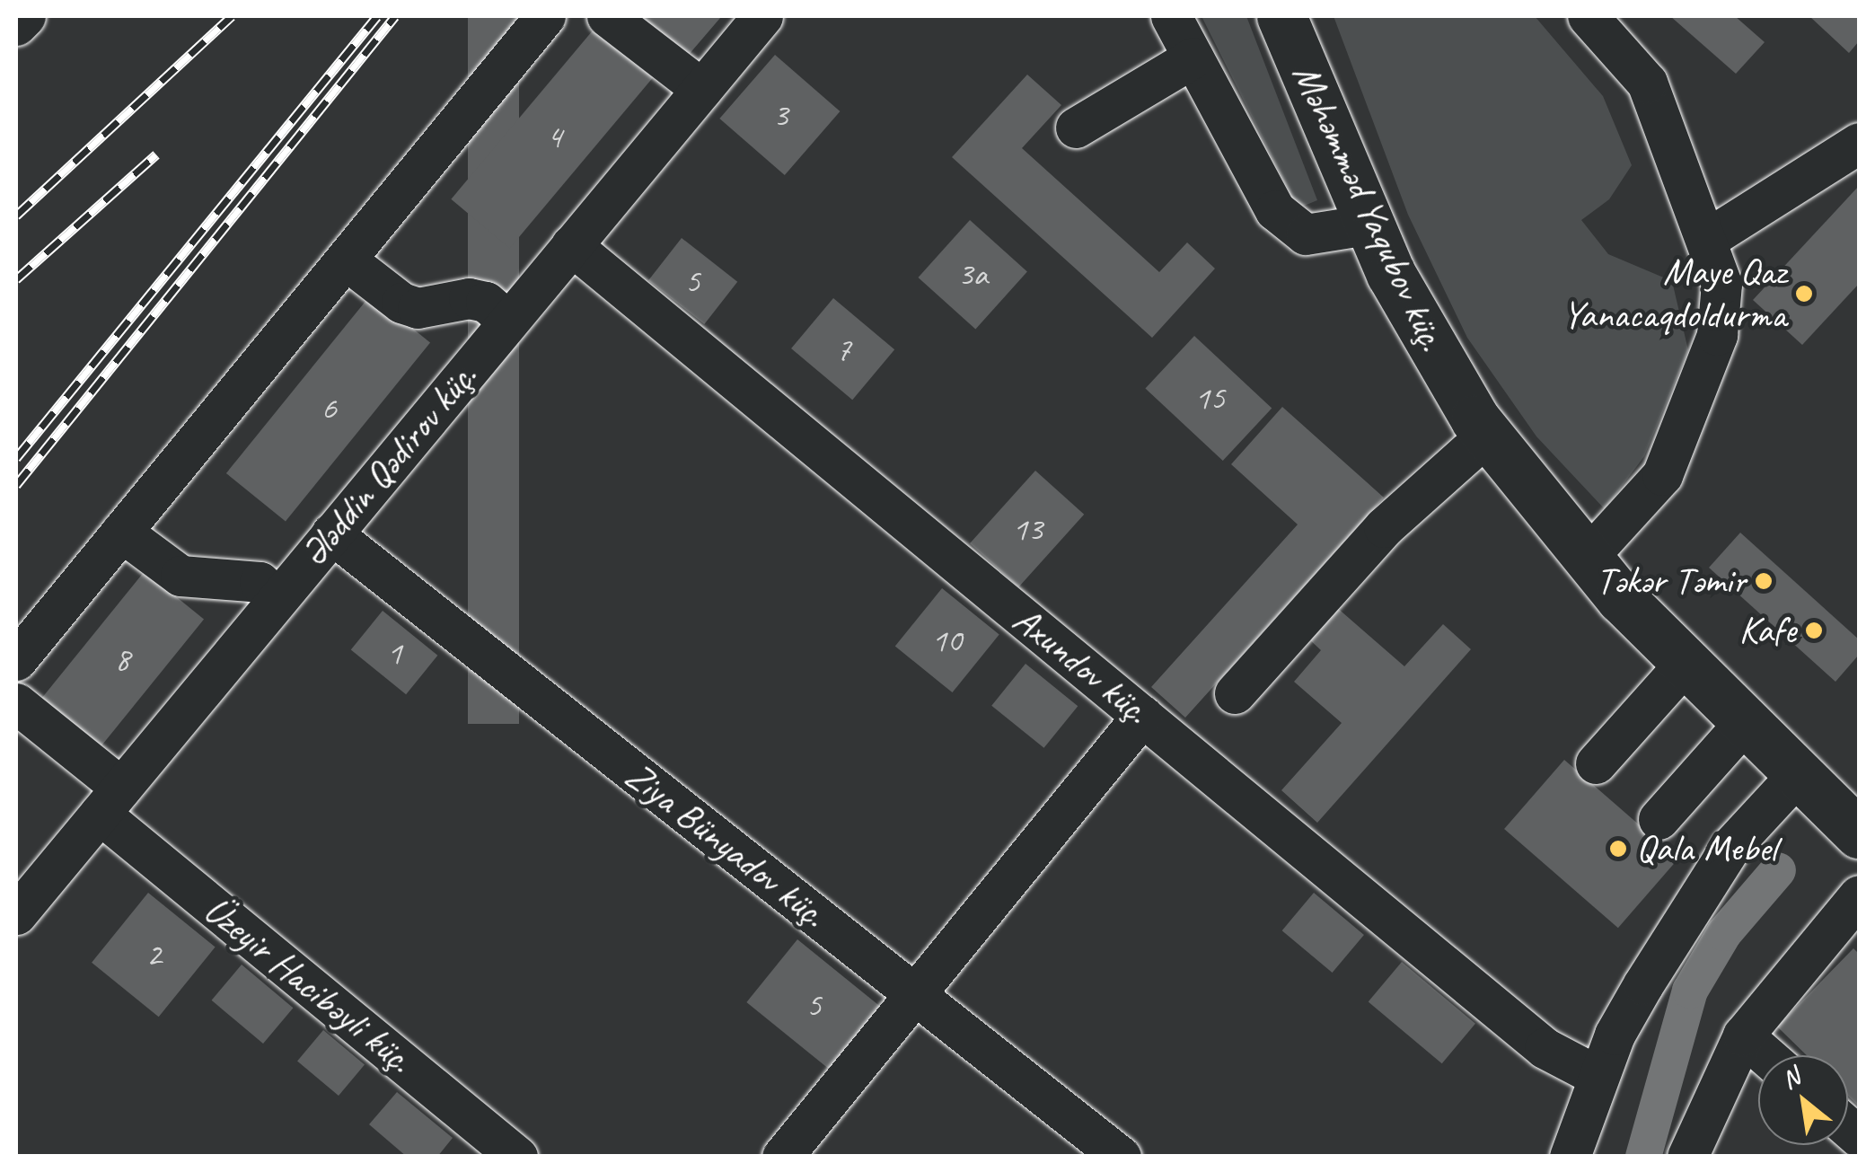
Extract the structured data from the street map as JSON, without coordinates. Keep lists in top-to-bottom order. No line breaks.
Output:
{"streets":{"main road":["Məhəmməd Yaqubov küç."],"street":["Ələddin Qədirov küç.","Axundov küç.","Ziya Bünyadov küç.","Üzeyir Hacibəyli küç."]},"crossings":[["Ələddin Qədirov küç.","Axundov küç."],["Ələddin Qədirov küç.","Ziya Bünyadov küç."],["Ələddin Qədirov küç.","Üzeyir Hacibəyli küç."]],"places":["Maye Qaz Yanacaqdoldurma","Təkər Təmir","Kafe","Qala Mebel"],"house_numbers":["3","4","3a","5","7","15","6","13","10","1","8","2","5"],"north":"top left"}
